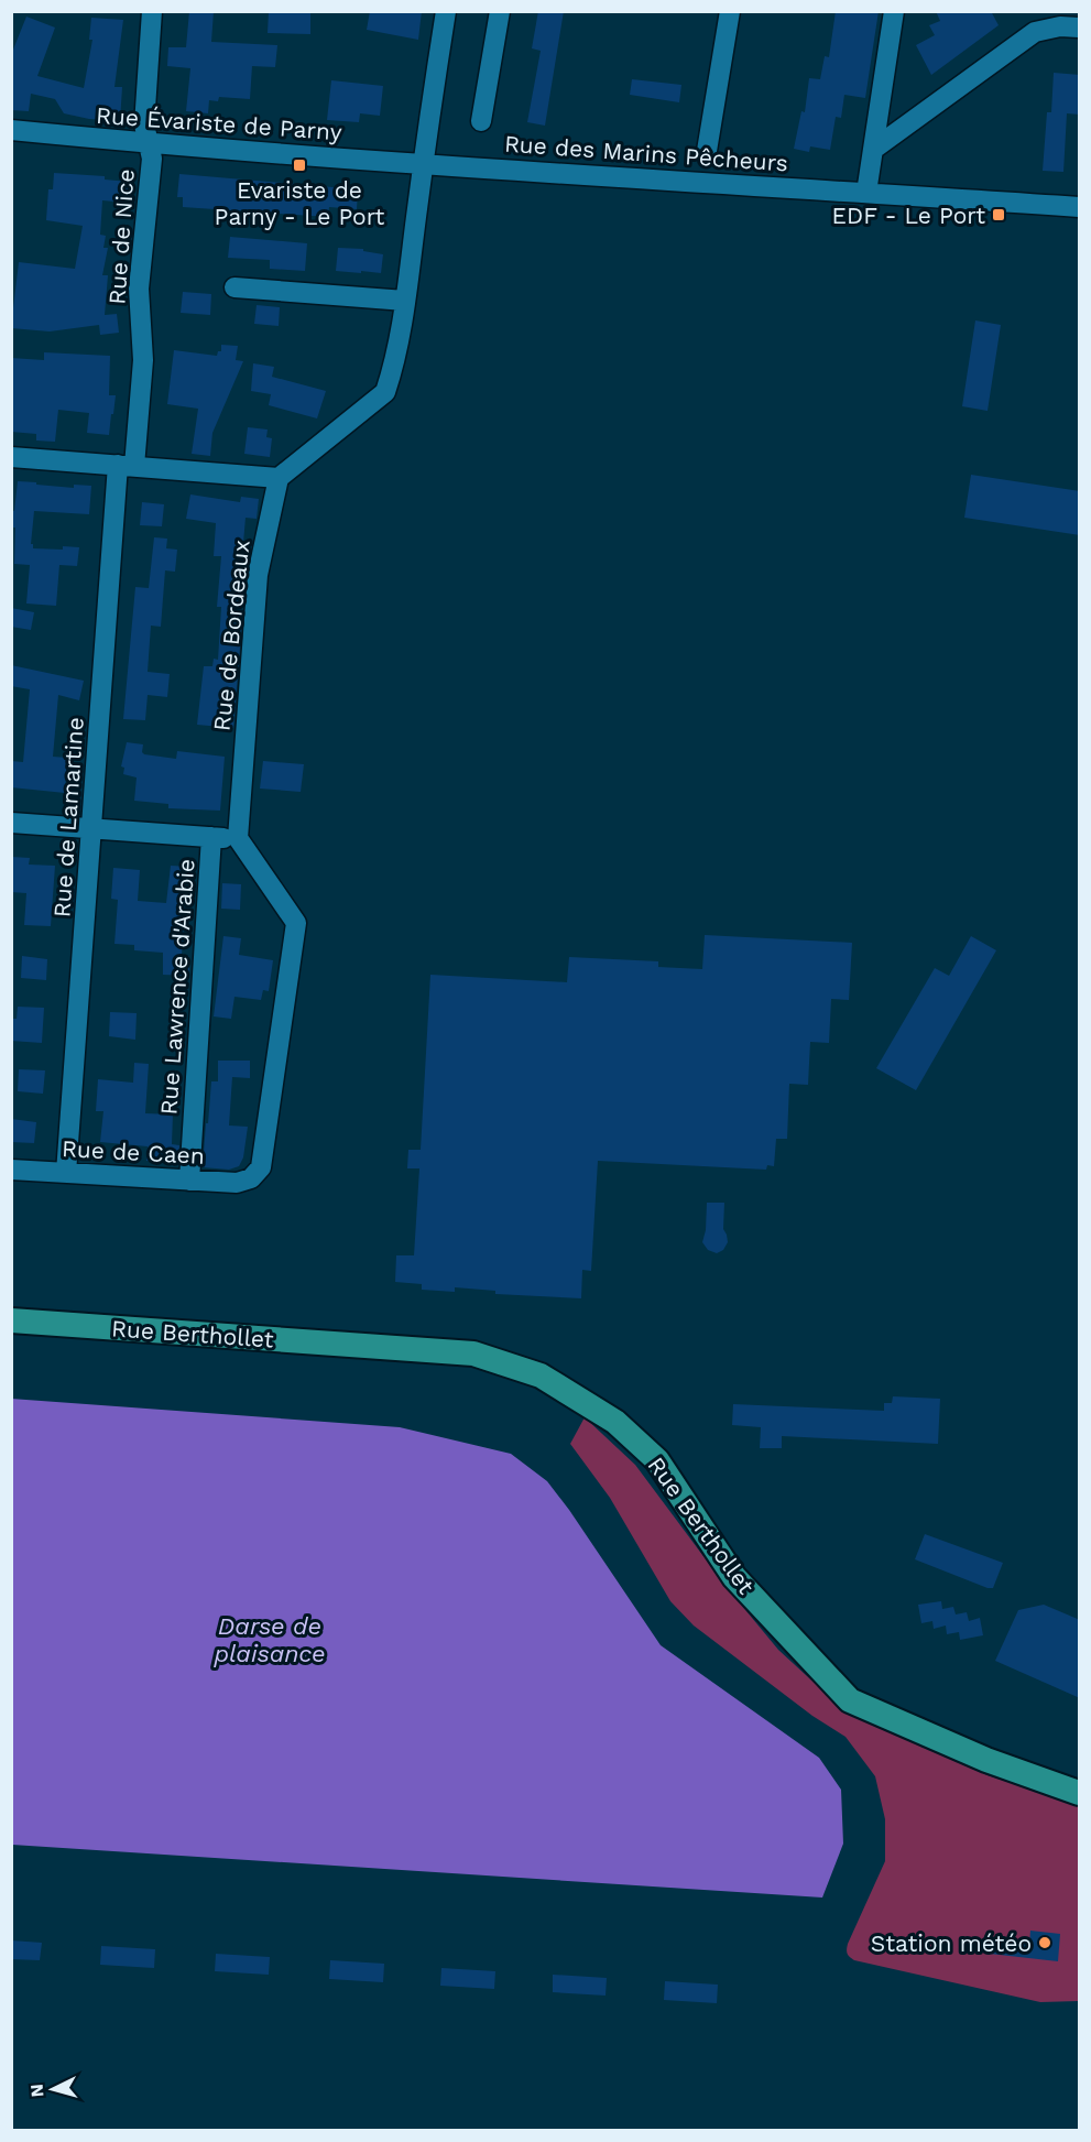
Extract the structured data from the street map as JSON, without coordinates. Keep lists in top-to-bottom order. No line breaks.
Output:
{"streets":{"main road":["Rue Berthollet"],"street":["Rue Évariste de Parny","Rue des Marins Pêcheurs","Rue de Nice","Rue de Bordeaux","Rue de Lamartine","Rue Lawrence d'Arabie","Rue de Caen"]},"crossings":[["Rue Évariste de Parny","Rue des Marins Pêcheurs"],["Rue Évariste de Parny","Rue de Nice"],["Rue de Nice","Rue de Lamartine"],["Rue de Bordeaux","Rue de Caen"],["Rue de Lamartine","Rue de Caen"],["Rue Lawrence d'Arabie","Rue de Caen"]],"water":["Darse de plaisance"],"places":{"transit":["Evariste de Parny - Le Port","EDF - Le Port"],"other":["Station météo"]},"north":"left"}
